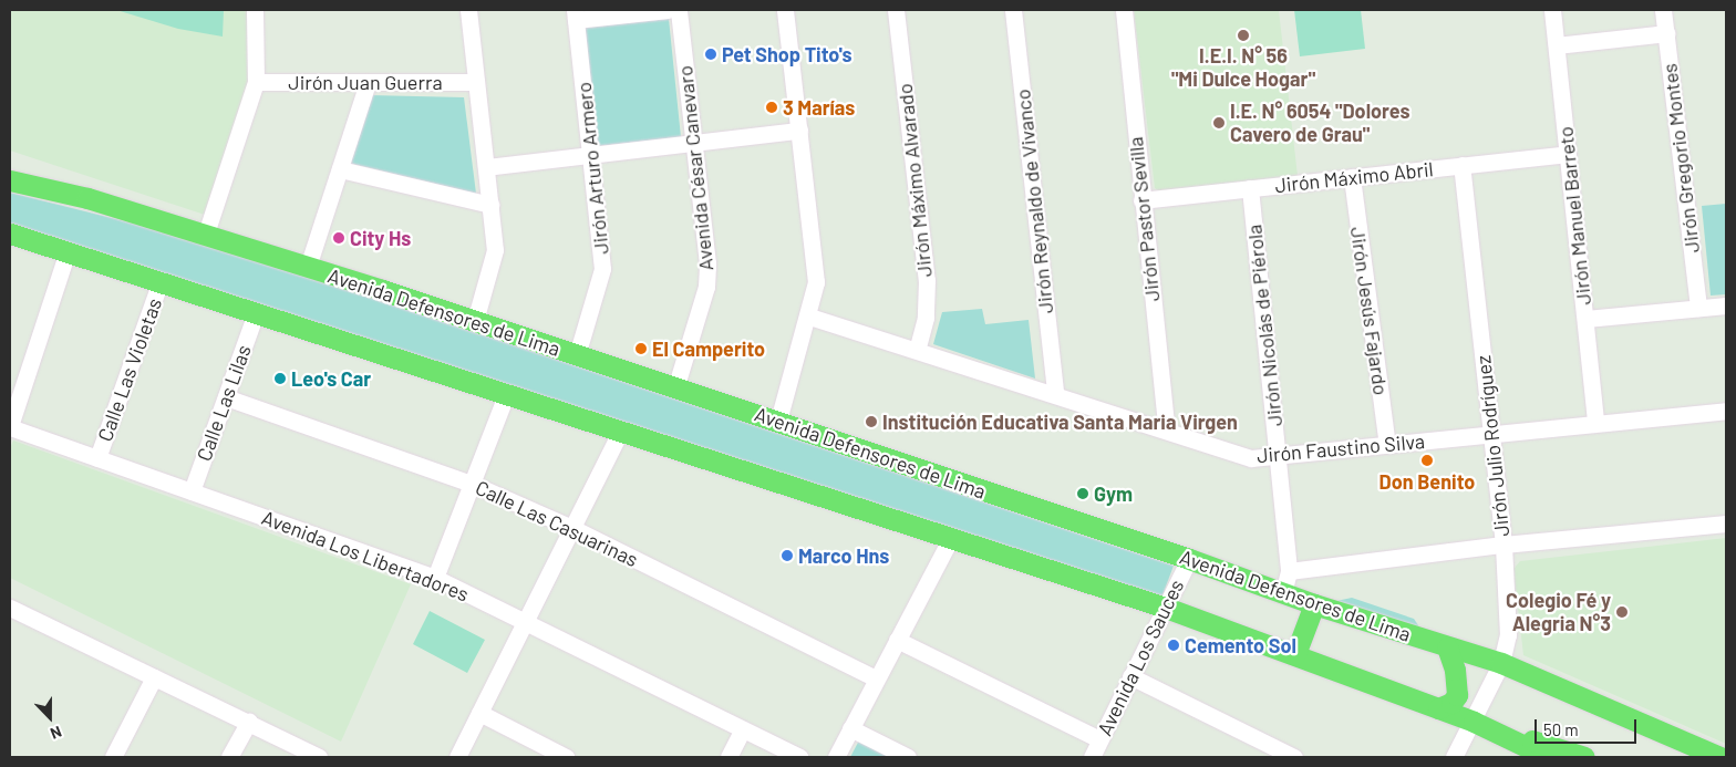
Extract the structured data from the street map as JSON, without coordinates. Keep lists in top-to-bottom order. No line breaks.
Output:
{"streets":{"main road":["Avenida Defensores de Lima"],"street":["Jirón Juan Guerra","Jirón Gregorio Montes","Jirón Arturo Armero","Avenida César Canevaro","Jirón Máximo Abril","Jirón Máximo Alvarado","Jirón Reynaldo de Vivanco","Jirón Manuel Barreto","Jirón Pastor Sevilla","Jirón Jesús Fajardo","Jirón Nicolás de Piérola","Calle Las Violetas","Calle Las Lilas","Jirón Julio Rodríguez","Jirón Faustino Silva","Calle Las Casuarinas","Avenida Los Libertadores","Avenida Los Sauces"]},"crossings":[["Jirón Arturo Armero","Avenida Defensores de Lima"],["Avenida César Canevaro","Avenida Defensores de Lima"],["Jirón Máximo Abril","Jirón Manuel Barreto"],["Jirón Máximo Abril","Jirón Pastor Sevilla"],["Jirón Máximo Abril","Jirón Jesús Fajardo"],["Jirón Máximo Abril","Jirón Nicolás de Piérola"],["Jirón Máximo Abril","Jirón Julio Rodríguez"],["Jirón Máximo Alvarado","Jirón Faustino Silva"],["Jirón Reynaldo de Vivanco","Jirón Faustino Silva"],["Jirón Manuel Barreto","Jirón Faustino Silva"],["Jirón Pastor Sevilla","Jirón Faustino Silva"],["Jirón Jesús Fajardo","Jirón Faustino Silva"],["Avenida Defensores de Lima","Jirón Nicolás de Piérola"],["Avenida Defensores de Lima","Jirón Julio Rodríguez"],["Avenida Defensores de Lima","Avenida Los Sauces"],["Jirón Nicolás de Piérola","Jirón Faustino Silva"],["Calle Las Violetas","Avenida Los Libertadores"],["Calle Las Lilas","Calle Las Casuarinas"],["Calle Las Lilas","Avenida Los Libertadores"],["Jirón Julio Rodríguez","Jirón Faustino Silva"]],"places":["I.E.I. N° 56 \"Mi Dulce Hogar\"","Pet Shop Tito's","3 Marías","I.E. N° 6054 \"Dolores Cavero de Grau\"","City Hs","El Camperito","Leo's Car","Institución Educativa Santa Maria Virgen","Don Benito","Gym","Marco Hns","Colegio Fé y Alegria N°3","Cemento Sol"],"scale_bar":"50 m","north":"bottom"}
